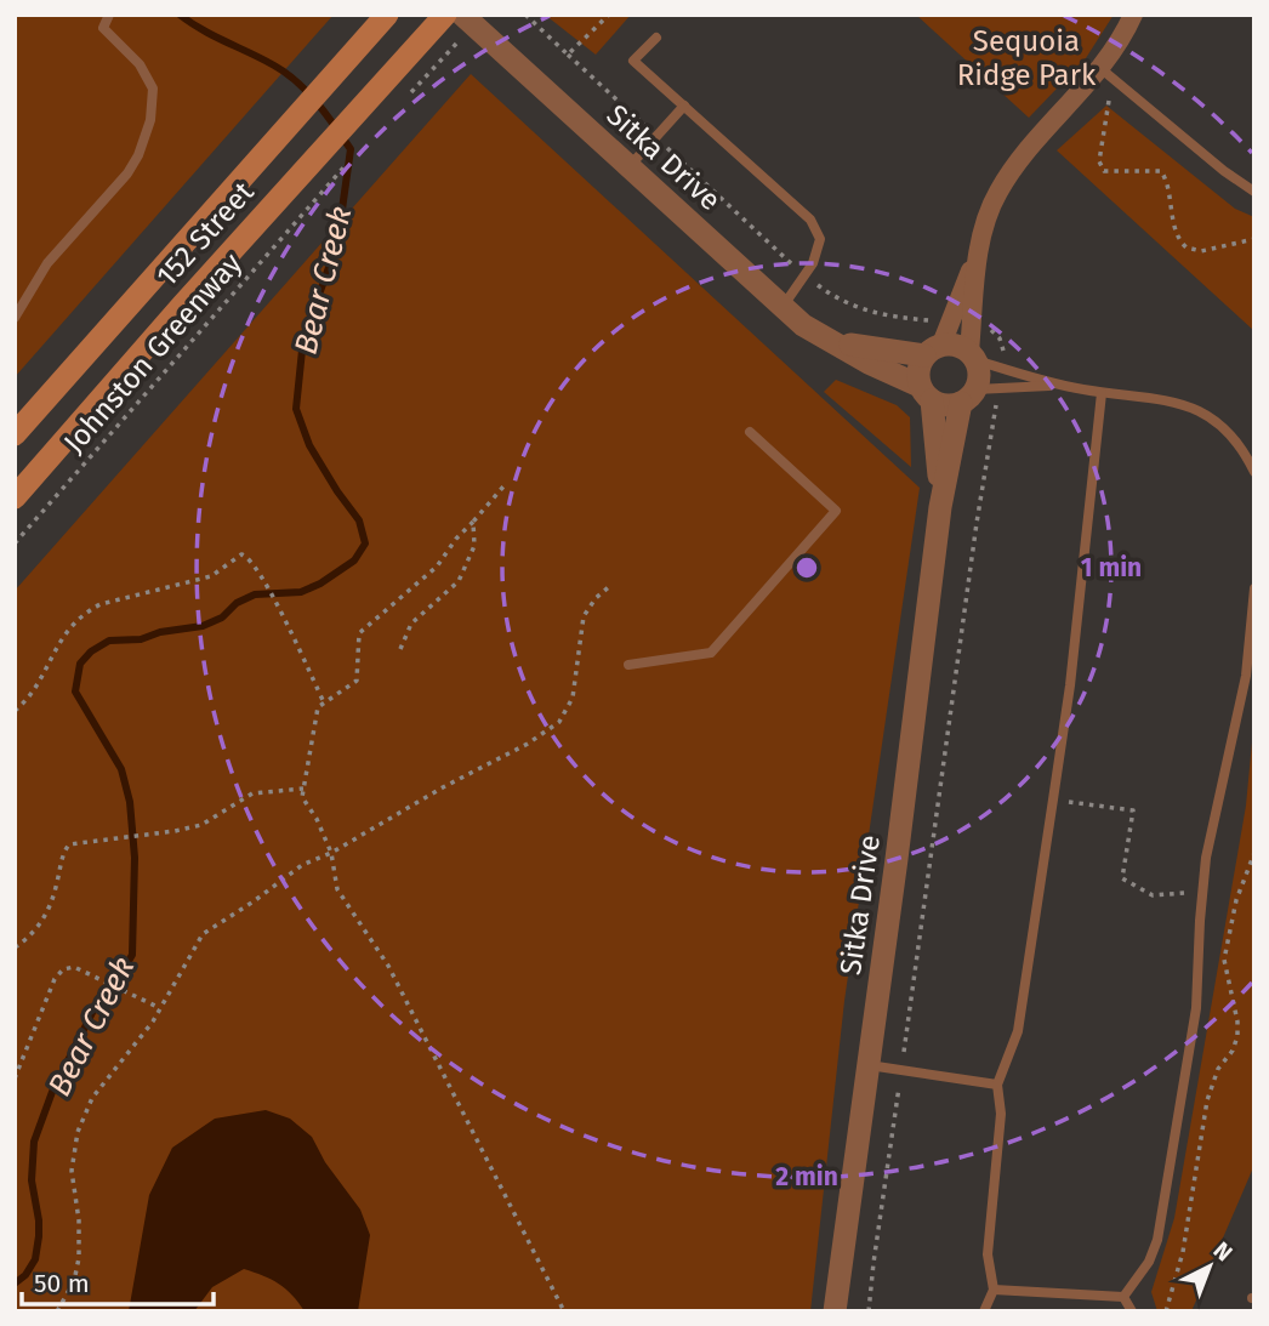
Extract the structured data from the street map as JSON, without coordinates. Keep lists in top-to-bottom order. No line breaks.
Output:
{"streets":{"main road":["152 Street"],"street":["Sitka Drive"],"path":["Johnston Greenway"]},"water":["Bear Creek"],"parks":["Sequoia Ridge Park"],"scale_bar":"50 m","north":"top right","rings":["1 min","2 min"]}
